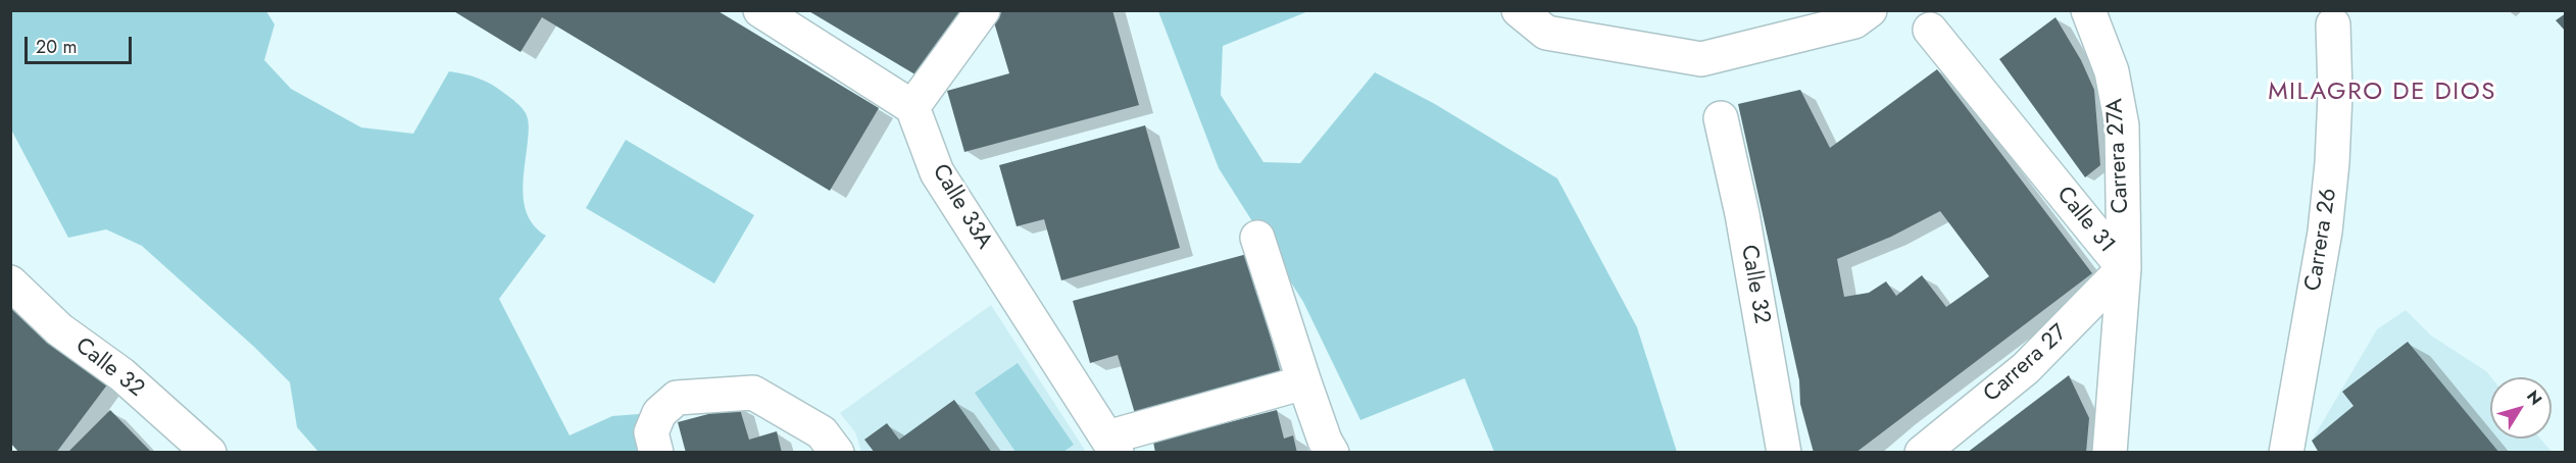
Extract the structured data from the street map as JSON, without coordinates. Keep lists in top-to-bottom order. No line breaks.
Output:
{"streets":{"street":["Carrera 27A","Calle 33A","Calle 31","Carrera 26","Calle 32","Carrera 27"]},"crossings":[["Carrera 27A","Calle 31"],["Carrera 27A","Carrera 27"],["Calle 31","Carrera 27"]],"districts":["MILAGRO DE DIOS"],"scale_bar":"20 m","north":"top right"}
